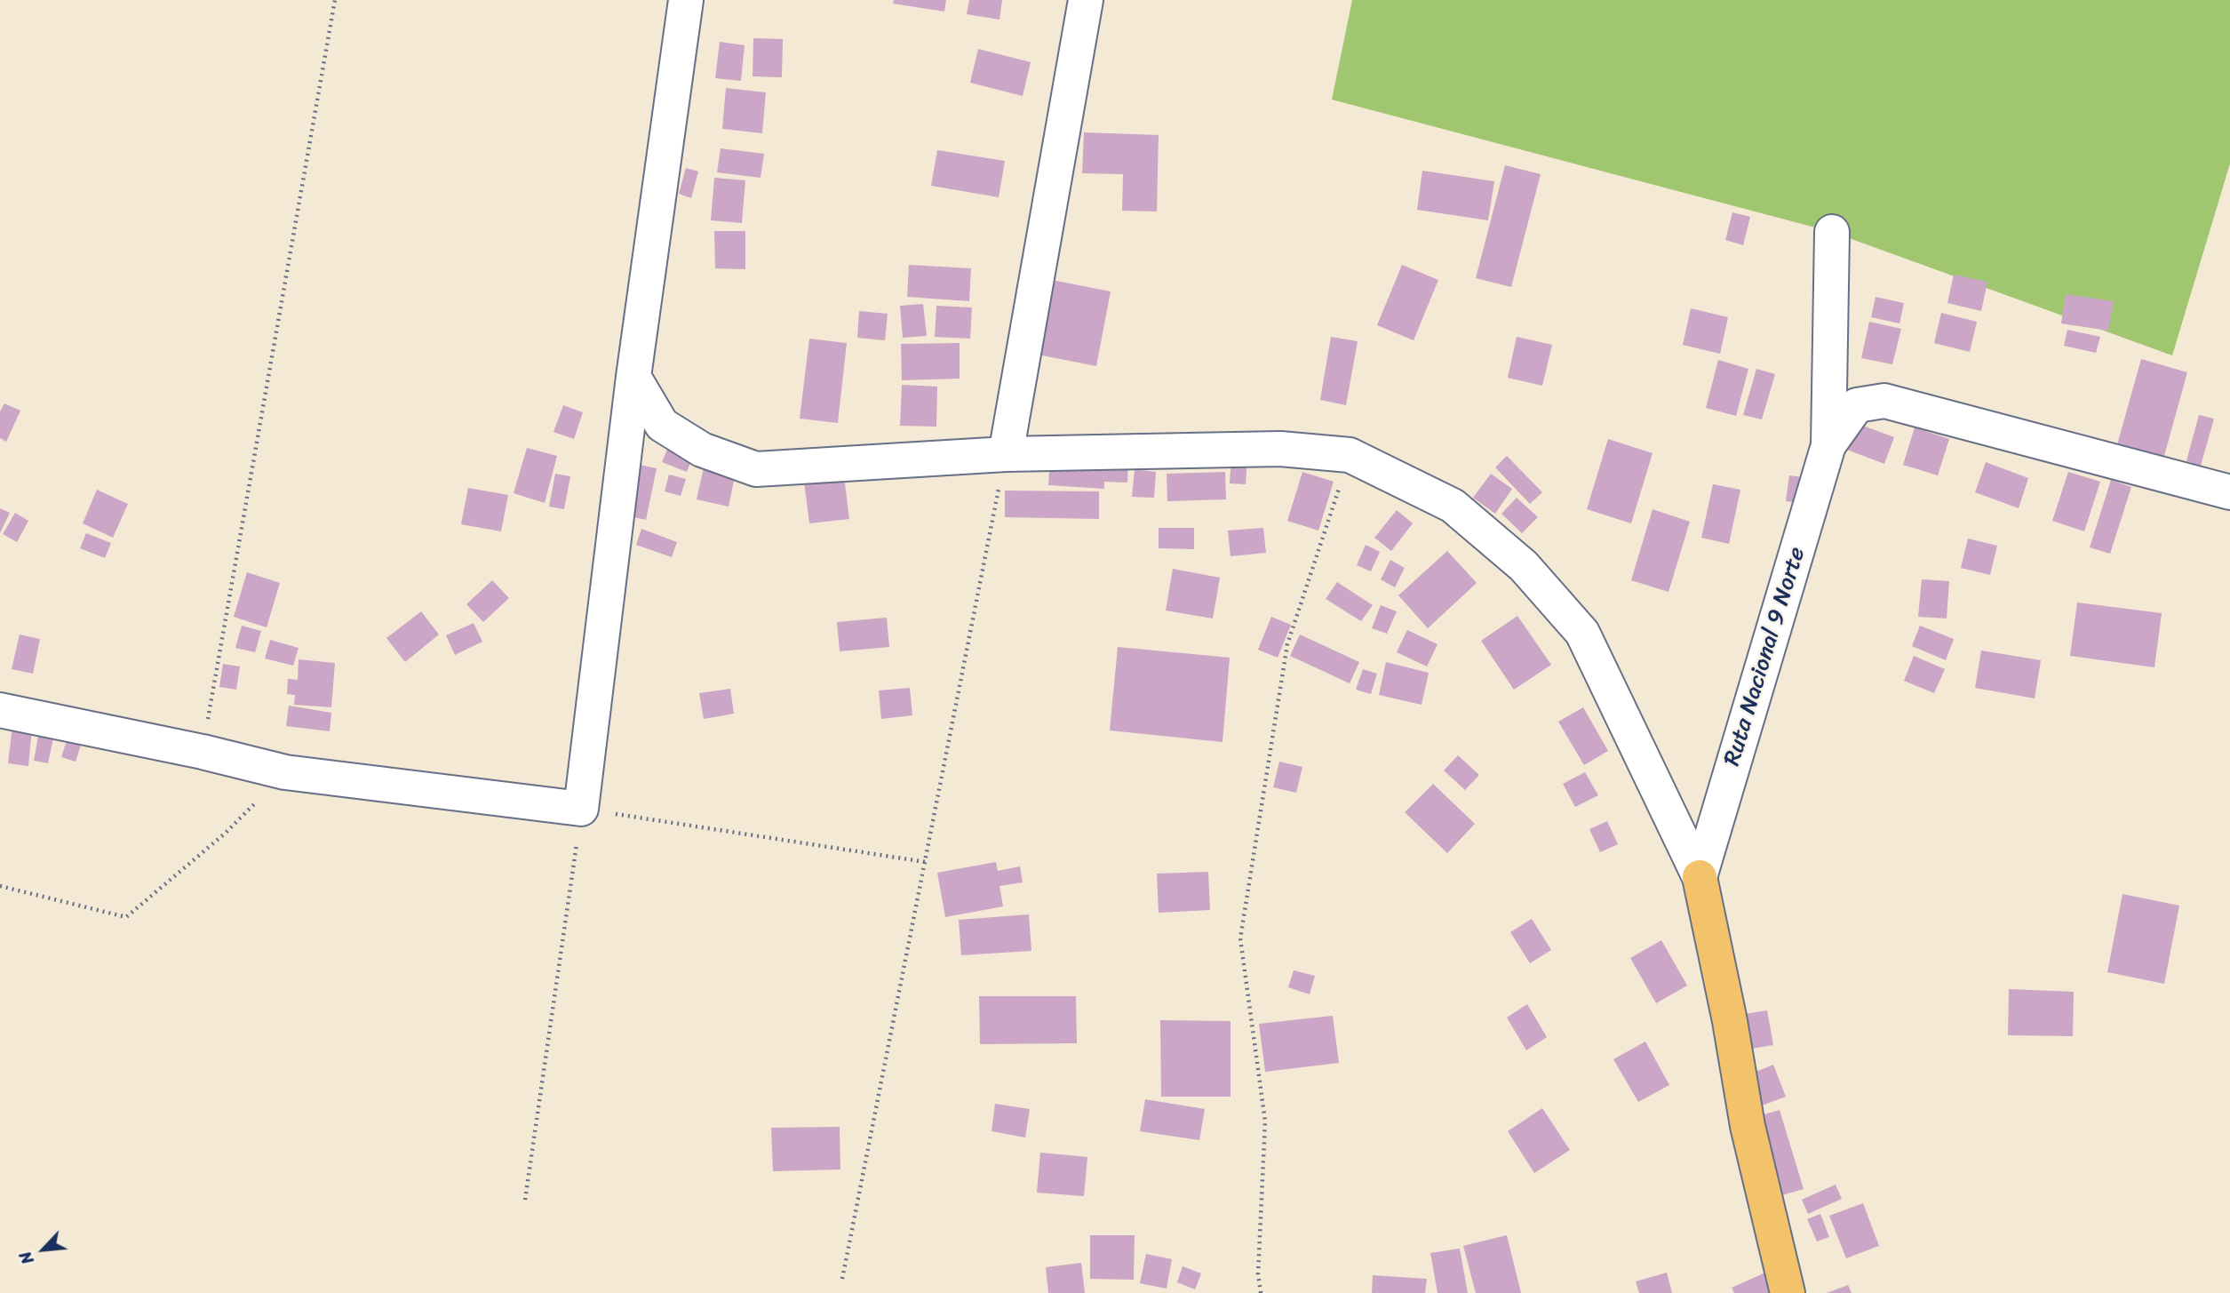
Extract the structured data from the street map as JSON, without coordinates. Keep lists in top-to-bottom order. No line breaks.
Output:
{"streets":{"main road":["Ruta Nacional 9 Norte"]},"north":"bottom left"}
